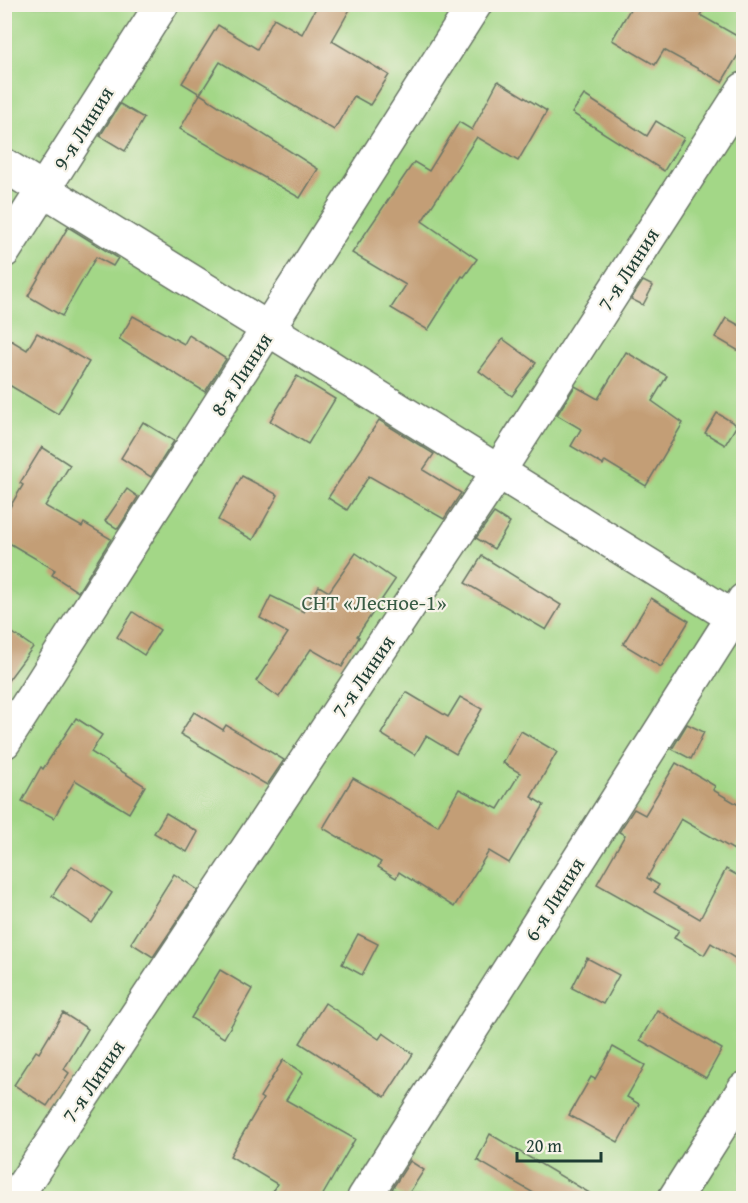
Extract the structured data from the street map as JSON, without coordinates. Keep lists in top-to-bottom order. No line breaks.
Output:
{"streets":{"street":["9-я Линия","7-я Линия","8-я Линия","6-я Линия"]},"parks":["СНТ «Лесное-1»"],"scale_bar":"20 m"}
